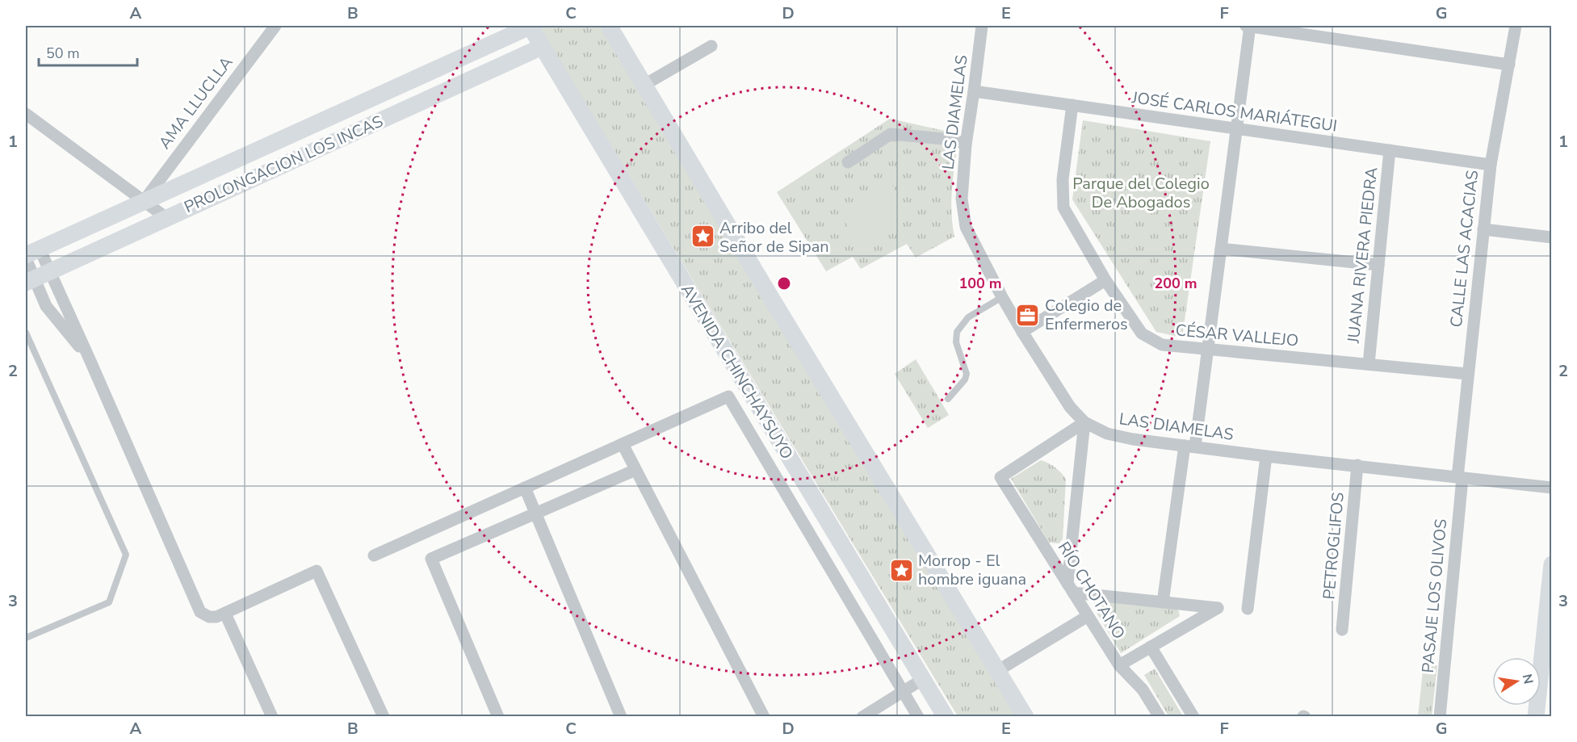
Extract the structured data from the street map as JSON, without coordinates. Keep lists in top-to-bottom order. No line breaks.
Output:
{"streets":{"street":["AMA LLUCLLA","JOSÉ CARLOS MARIÁTEGUI","LAS DIAMELAS","PROLONGACION LOS INCAS","CALLE LAS ACACIAS","JUANA RIVERA PIEDRA","CÉSAR VALLEJO","AVENIDA CHINCHAYSUYO","PETROGLIFOS","RÍO CHOTANO","PASAJE LOS OLIVOS"]},"crossings":[["AMA LLUCLLA","PROLONGACION LOS INCAS"],["JOSÉ CARLOS MARIÁTEGUI","LAS DIAMELAS"],["JOSÉ CARLOS MARIÁTEGUI","CALLE LAS ACACIAS"],["JOSÉ CARLOS MARIÁTEGUI","JUANA RIVERA PIEDRA"],["JOSÉ CARLOS MARIÁTEGUI","CÉSAR VALLEJO"],["LAS DIAMELAS","CALLE LAS ACACIAS"],["LAS DIAMELAS","PETROGLIFOS"],["LAS DIAMELAS","RÍO CHOTANO"],["LAS DIAMELAS","PASAJE LOS OLIVOS"],["PROLONGACION LOS INCAS","AVENIDA CHINCHAYSUYO"],["CALLE LAS ACACIAS","CÉSAR VALLEJO"],["CALLE LAS ACACIAS","PASAJE LOS OLIVOS"],["JUANA RIVERA PIEDRA","CÉSAR VALLEJO"]],"parks":["Parque del Colegio De Abogados"],"places":{"place":["Arribo del Señor de Sipan","Morrop - El hombre iguana"],"office":["Colegio de Enfermeros"]},"scale_bar":"50 m","north":"right","grid":{"columns":["A","B","C","D","E","F","G"],"rows":["1","2","3"]},"rings":["100 m","200 m"]}
